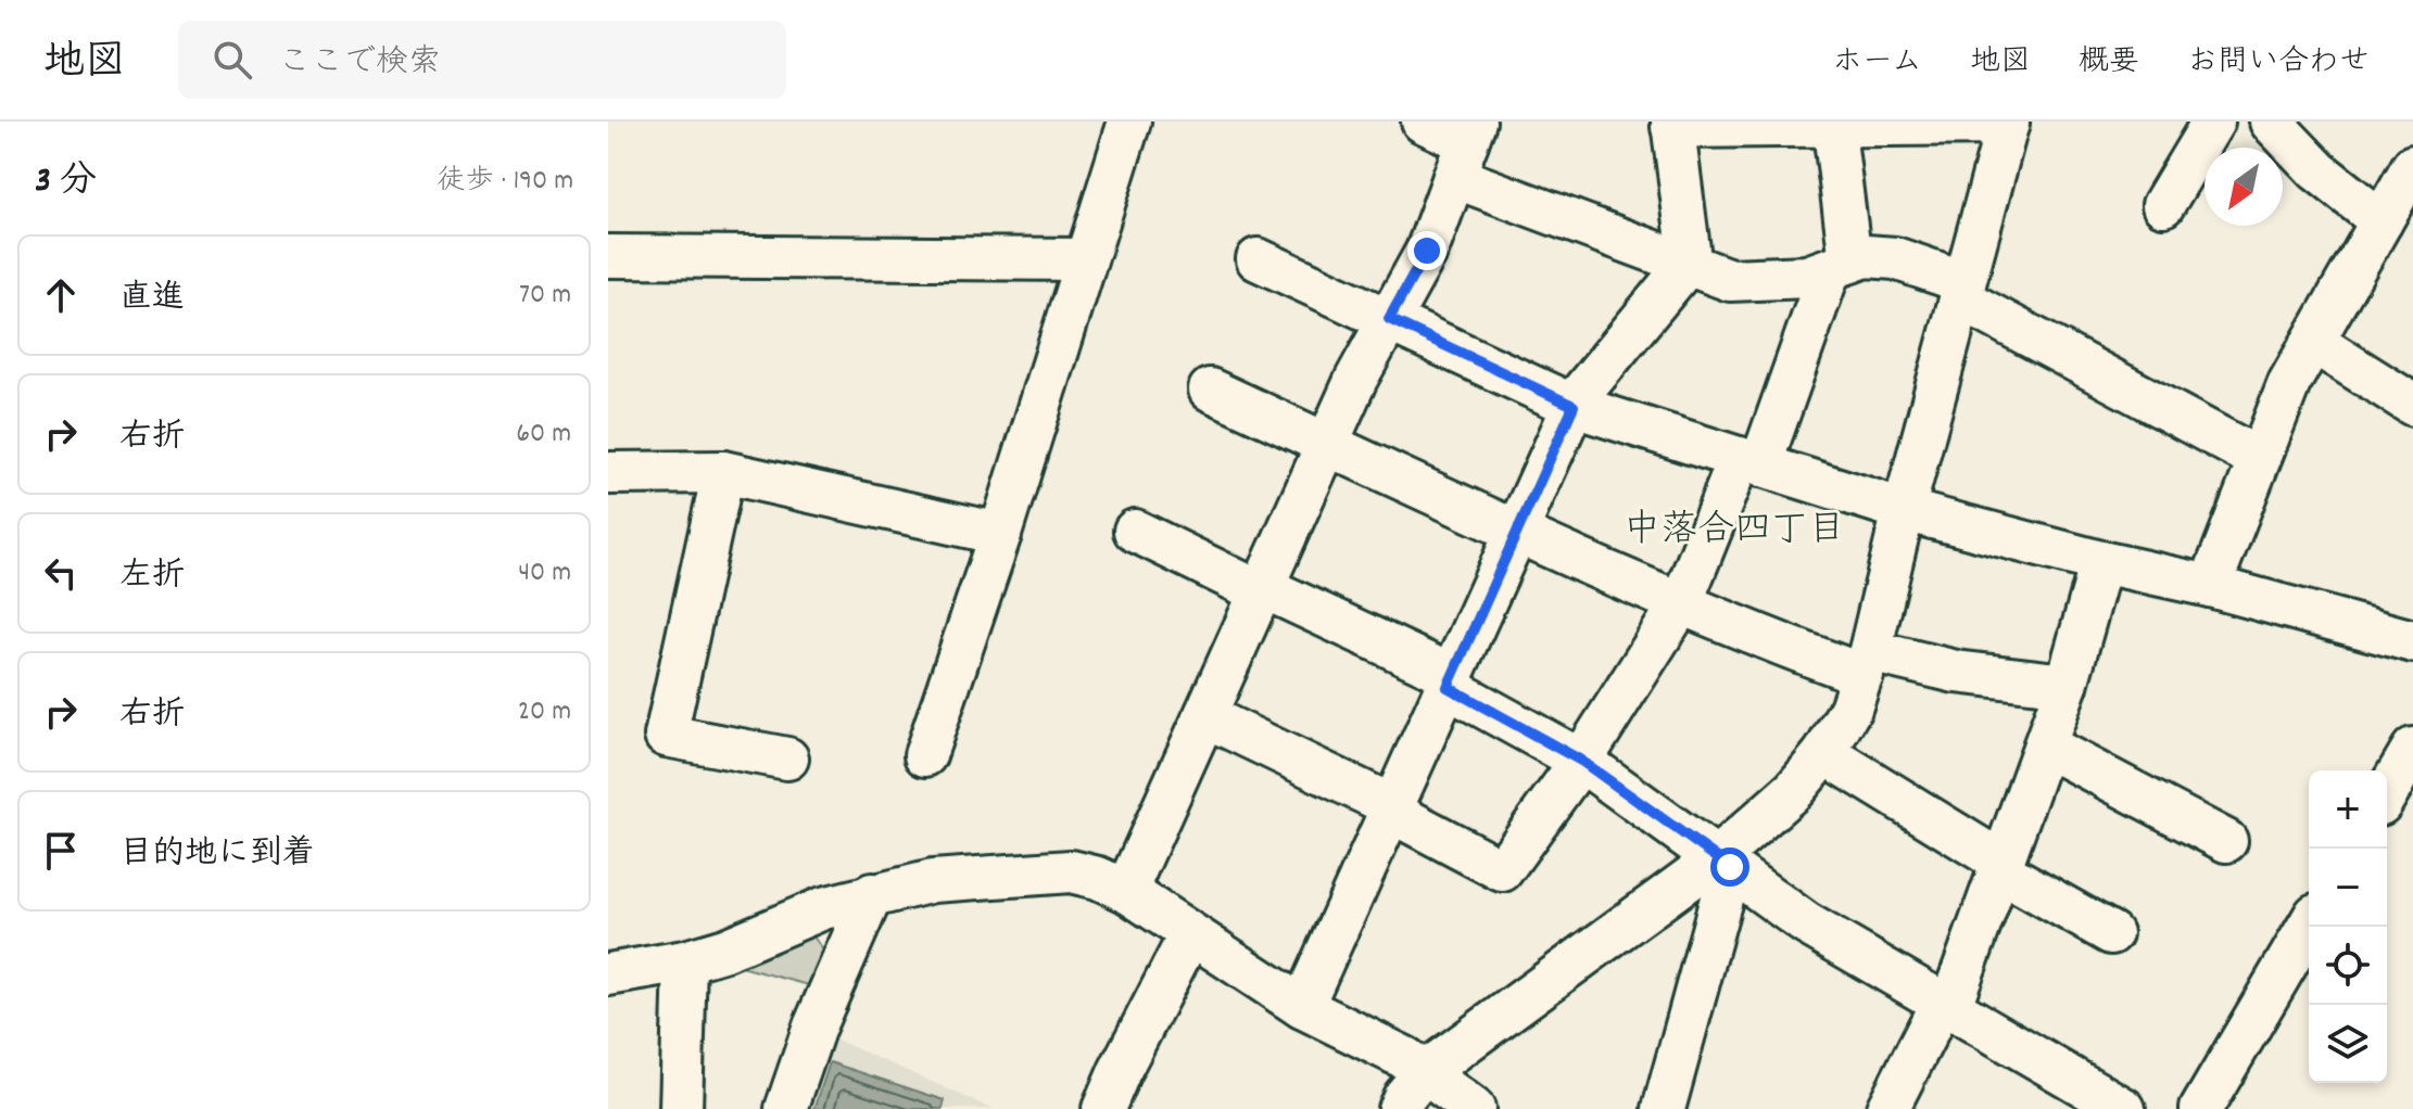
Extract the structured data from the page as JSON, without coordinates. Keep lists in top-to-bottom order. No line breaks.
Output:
{"districts":["中落合四丁目"],"north":"bottom left","page":{"header":"地図","search":"ここで検索","nav":["ホーム","地図","概要","お問い合わせ"],"heading":["3 分","徒歩 · 190 m"],"list":[["直進","70 m"],["右折","60 m"],["左折","40 m"],["右折","20 m"],"目的地に到着"],"map_buttons":["+","−"]}}
